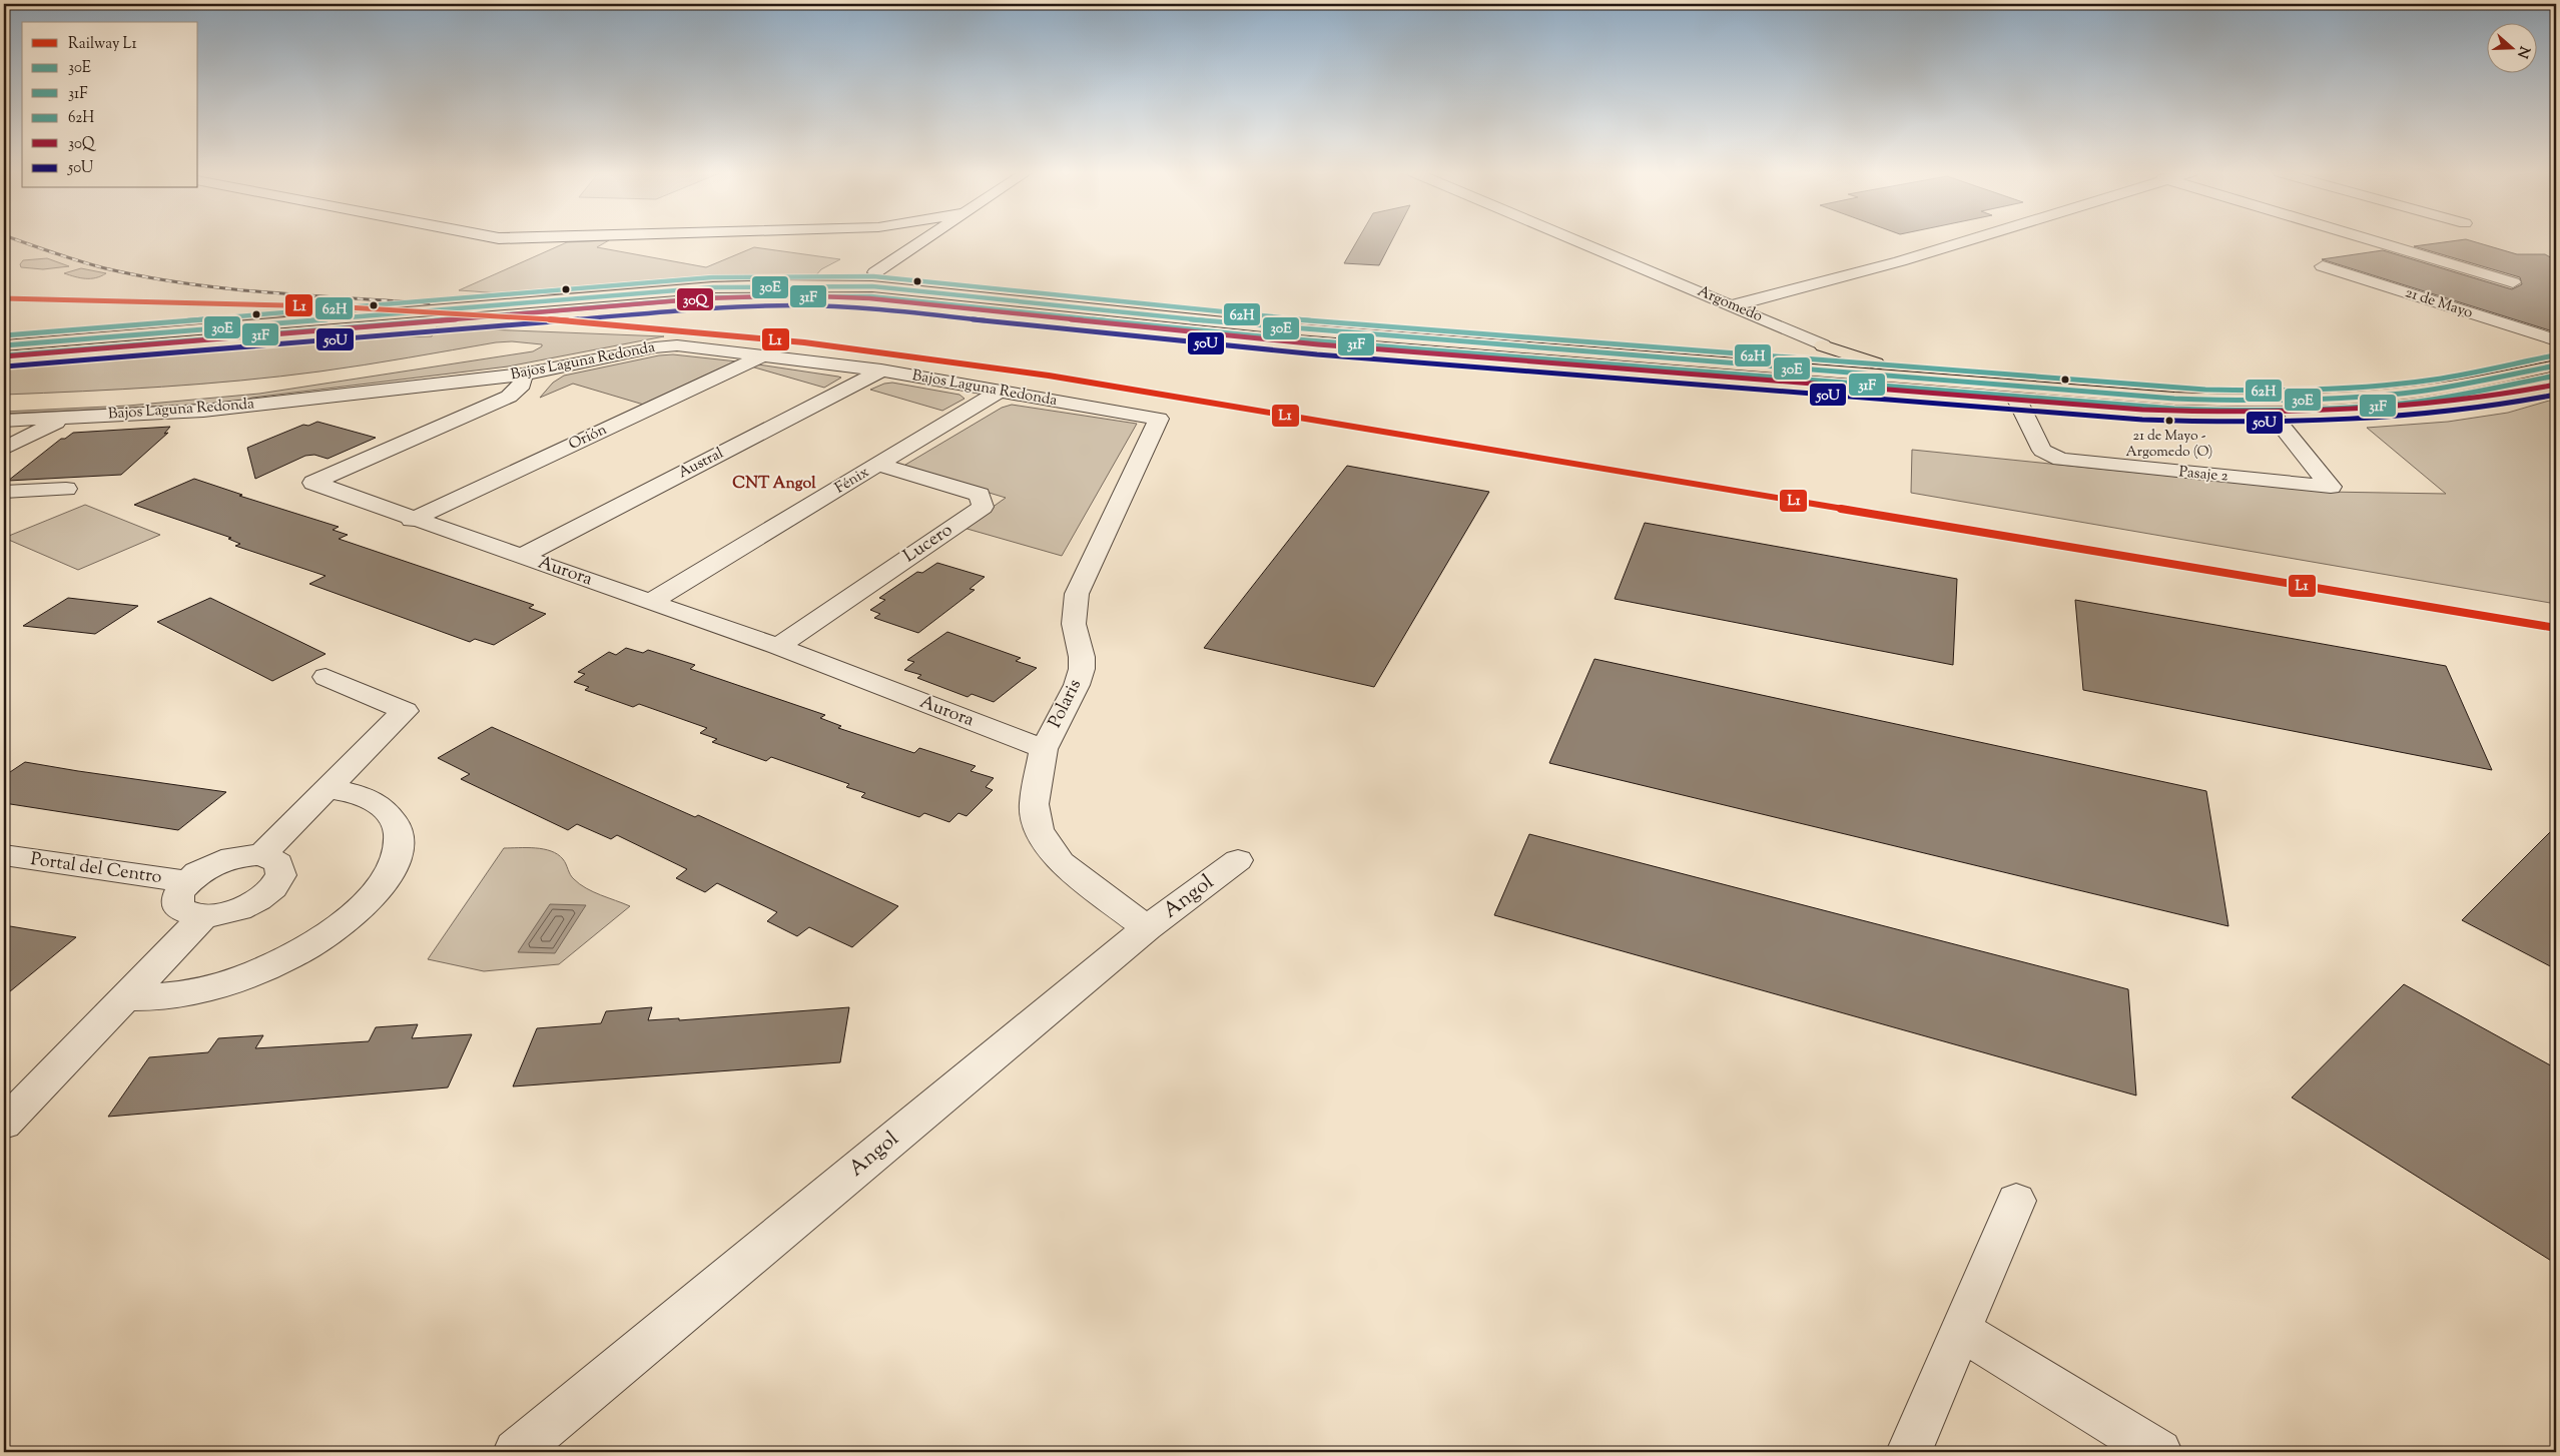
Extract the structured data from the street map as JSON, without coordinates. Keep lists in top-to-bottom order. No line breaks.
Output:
{"streets":{"street":["21 de Mayo","Argomedo","Bajos Laguna Redonda","Orión","Austral","Pasaje 2","Fénix","Lucero","Aurora","Polaris","Portal del Centro","Angol"]},"crossings":[["Bajos Laguna Redonda","Orión"],["Bajos Laguna Redonda","Austral"],["Bajos Laguna Redonda","Fénix"],["Bajos Laguna Redonda","Aurora"],["Bajos Laguna Redonda","Polaris"],["Orión","Aurora"],["Austral","Aurora"],["Fénix","Lucero"],["Fénix","Aurora"],["Lucero","Aurora"],["Aurora","Polaris"],["Polaris","Angol"]],"districts":["CNT Angol"],"places":["21 de Mayo - Argomedo (O)"],"lines":["transit line 62H","transit line 30E","transit line 30Q","transit line 31F","rail line L1","transit line 50U"],"legend":["Railway L1","30E","31F","62H","30Q","50U"],"north":"right"}
